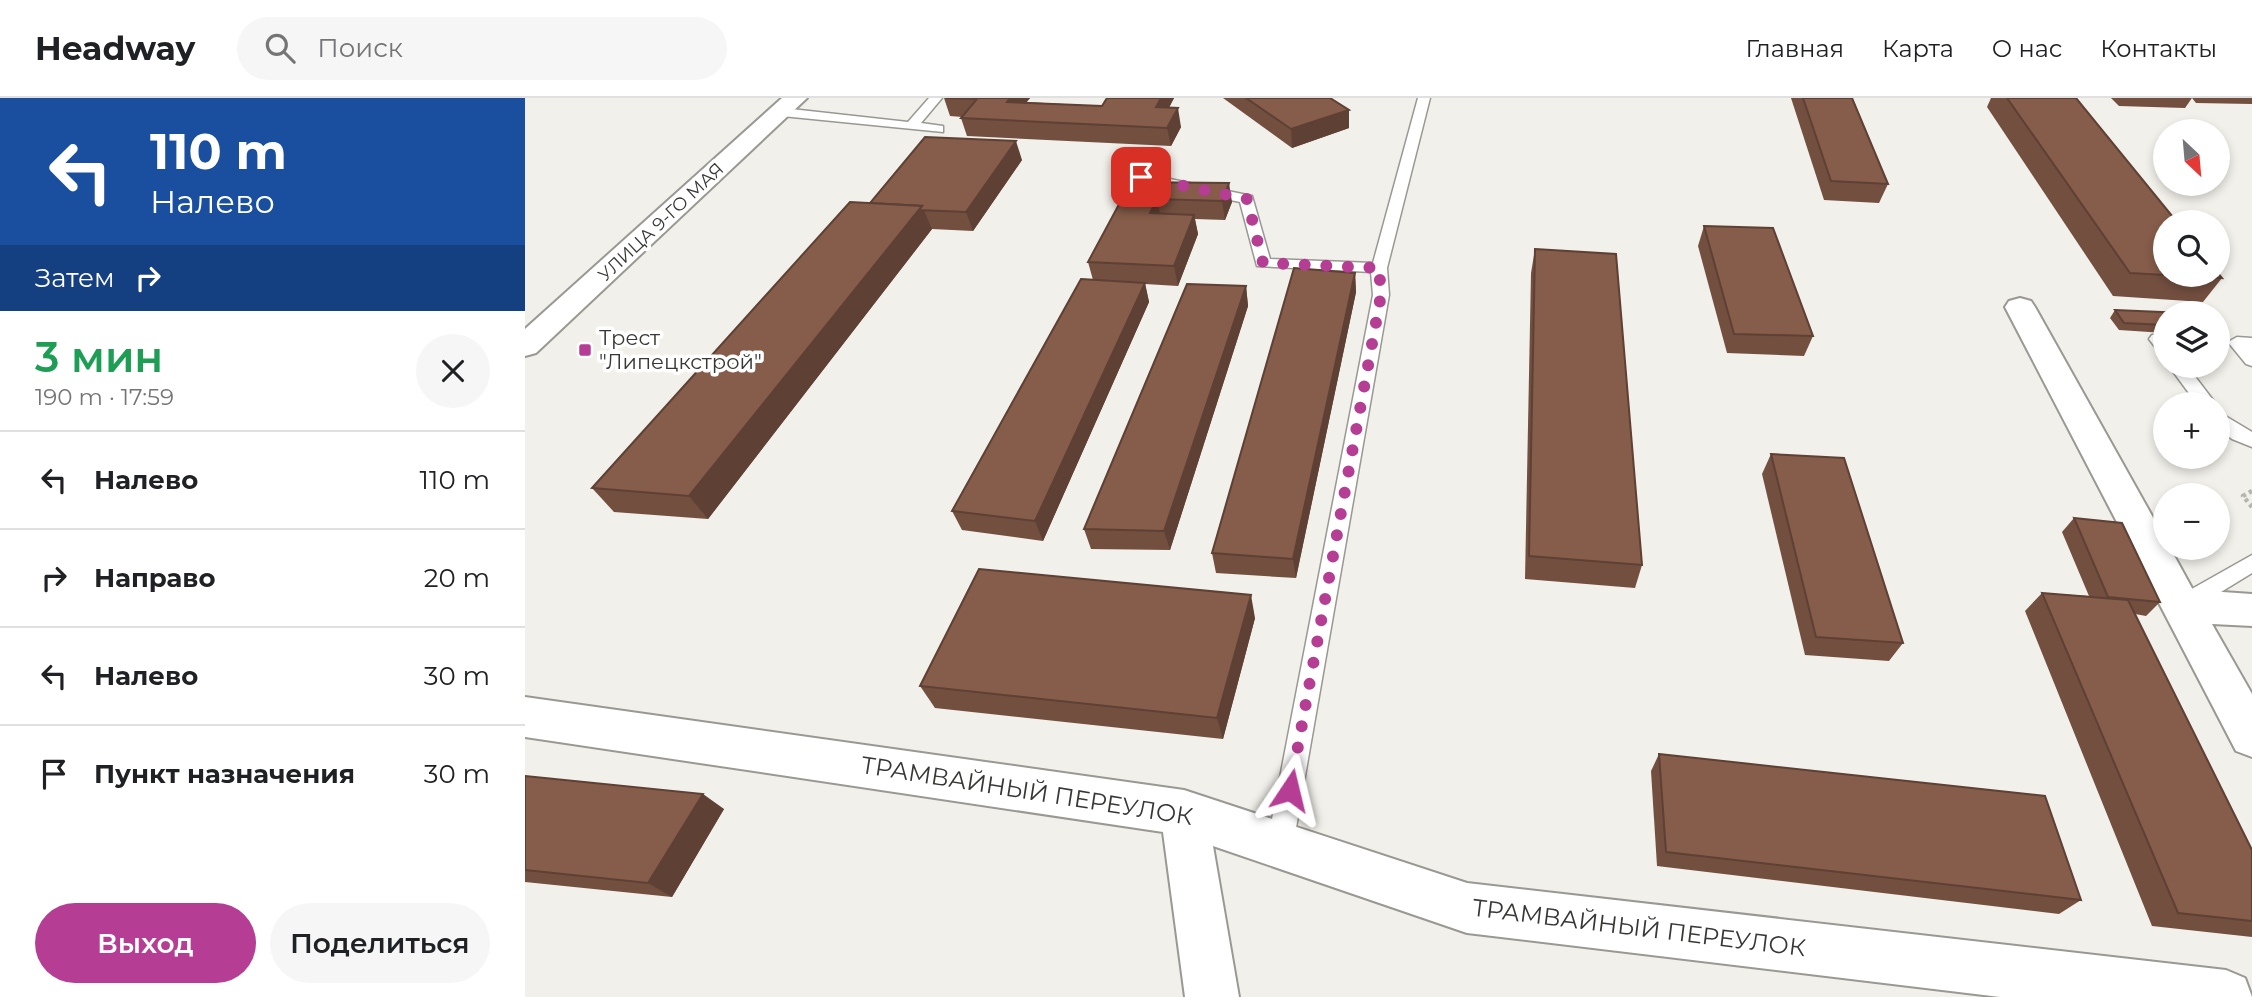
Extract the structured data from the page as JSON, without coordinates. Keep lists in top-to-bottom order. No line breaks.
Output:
{"streets":{"street":["УЛИЦА 9-ГО МАЯ","ТРАМВАЙНЫЙ ПЕРЕУЛОК"]},"places":{"transit":["Трест \"Липецкстрой\""]},"north":"bottom right","page":{"header":"Headway","search":"Поиск","nav":["Главная","Карта","О нас","Контакты"],"turn":["110 m","Налево"],"map_buttons":["+","−"],"then":"Затем","heading":["3 мин","190 m · 17:59"],"list":[{"name":"Налево","value":"110 m"},{"name":"Направо","value":"20 m"},{"name":"Налево","value":"30 m"},{"name":"Пункт назначения","value":"30 m"}],"buttons":["Выход","Поделиться"]}}
